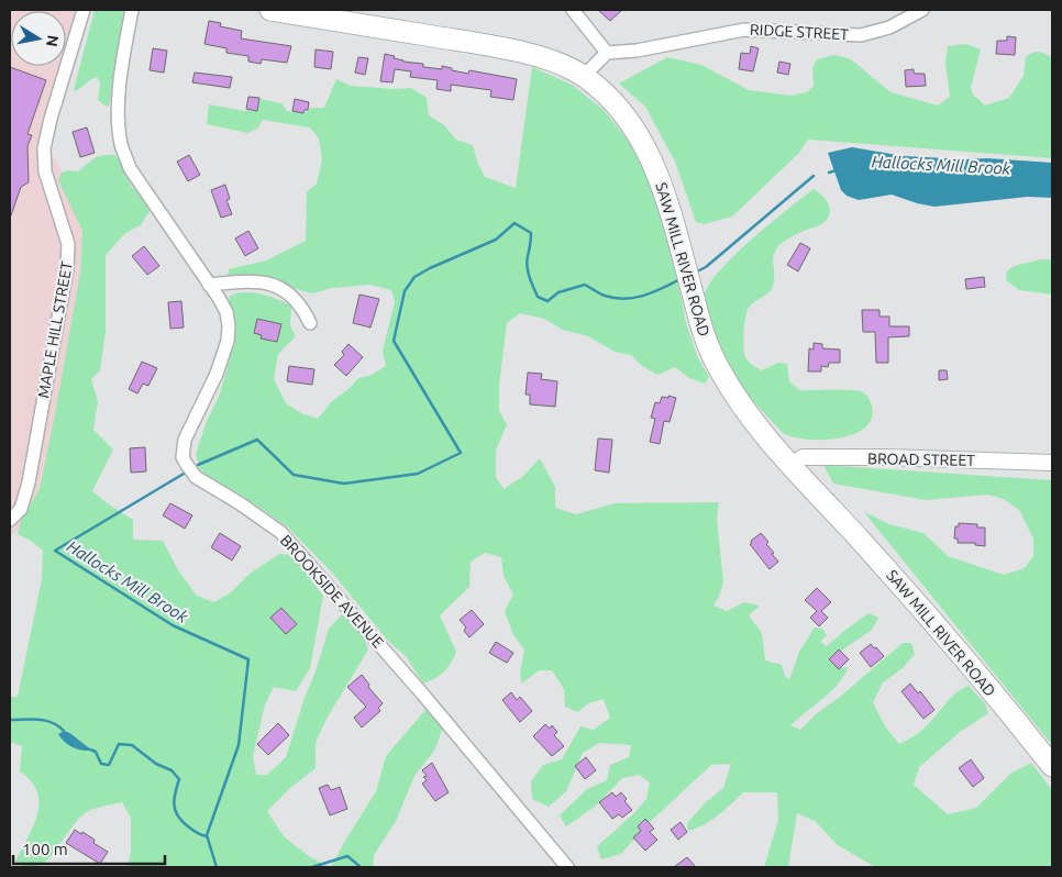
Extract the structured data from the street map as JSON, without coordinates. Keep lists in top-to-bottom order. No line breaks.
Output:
{"streets":{"highway":["SAW MILL RIVER ROAD"],"street":["RIDGE STREET","MAPLE HILL STREET","BROAD STREET","BROOKSIDE AVENUE"]},"crossings":[["SAW MILL RIVER ROAD","BROAD STREET"]],"water":["Hallocks Mill Brook"],"scale_bar":"100 m","north":"right"}
